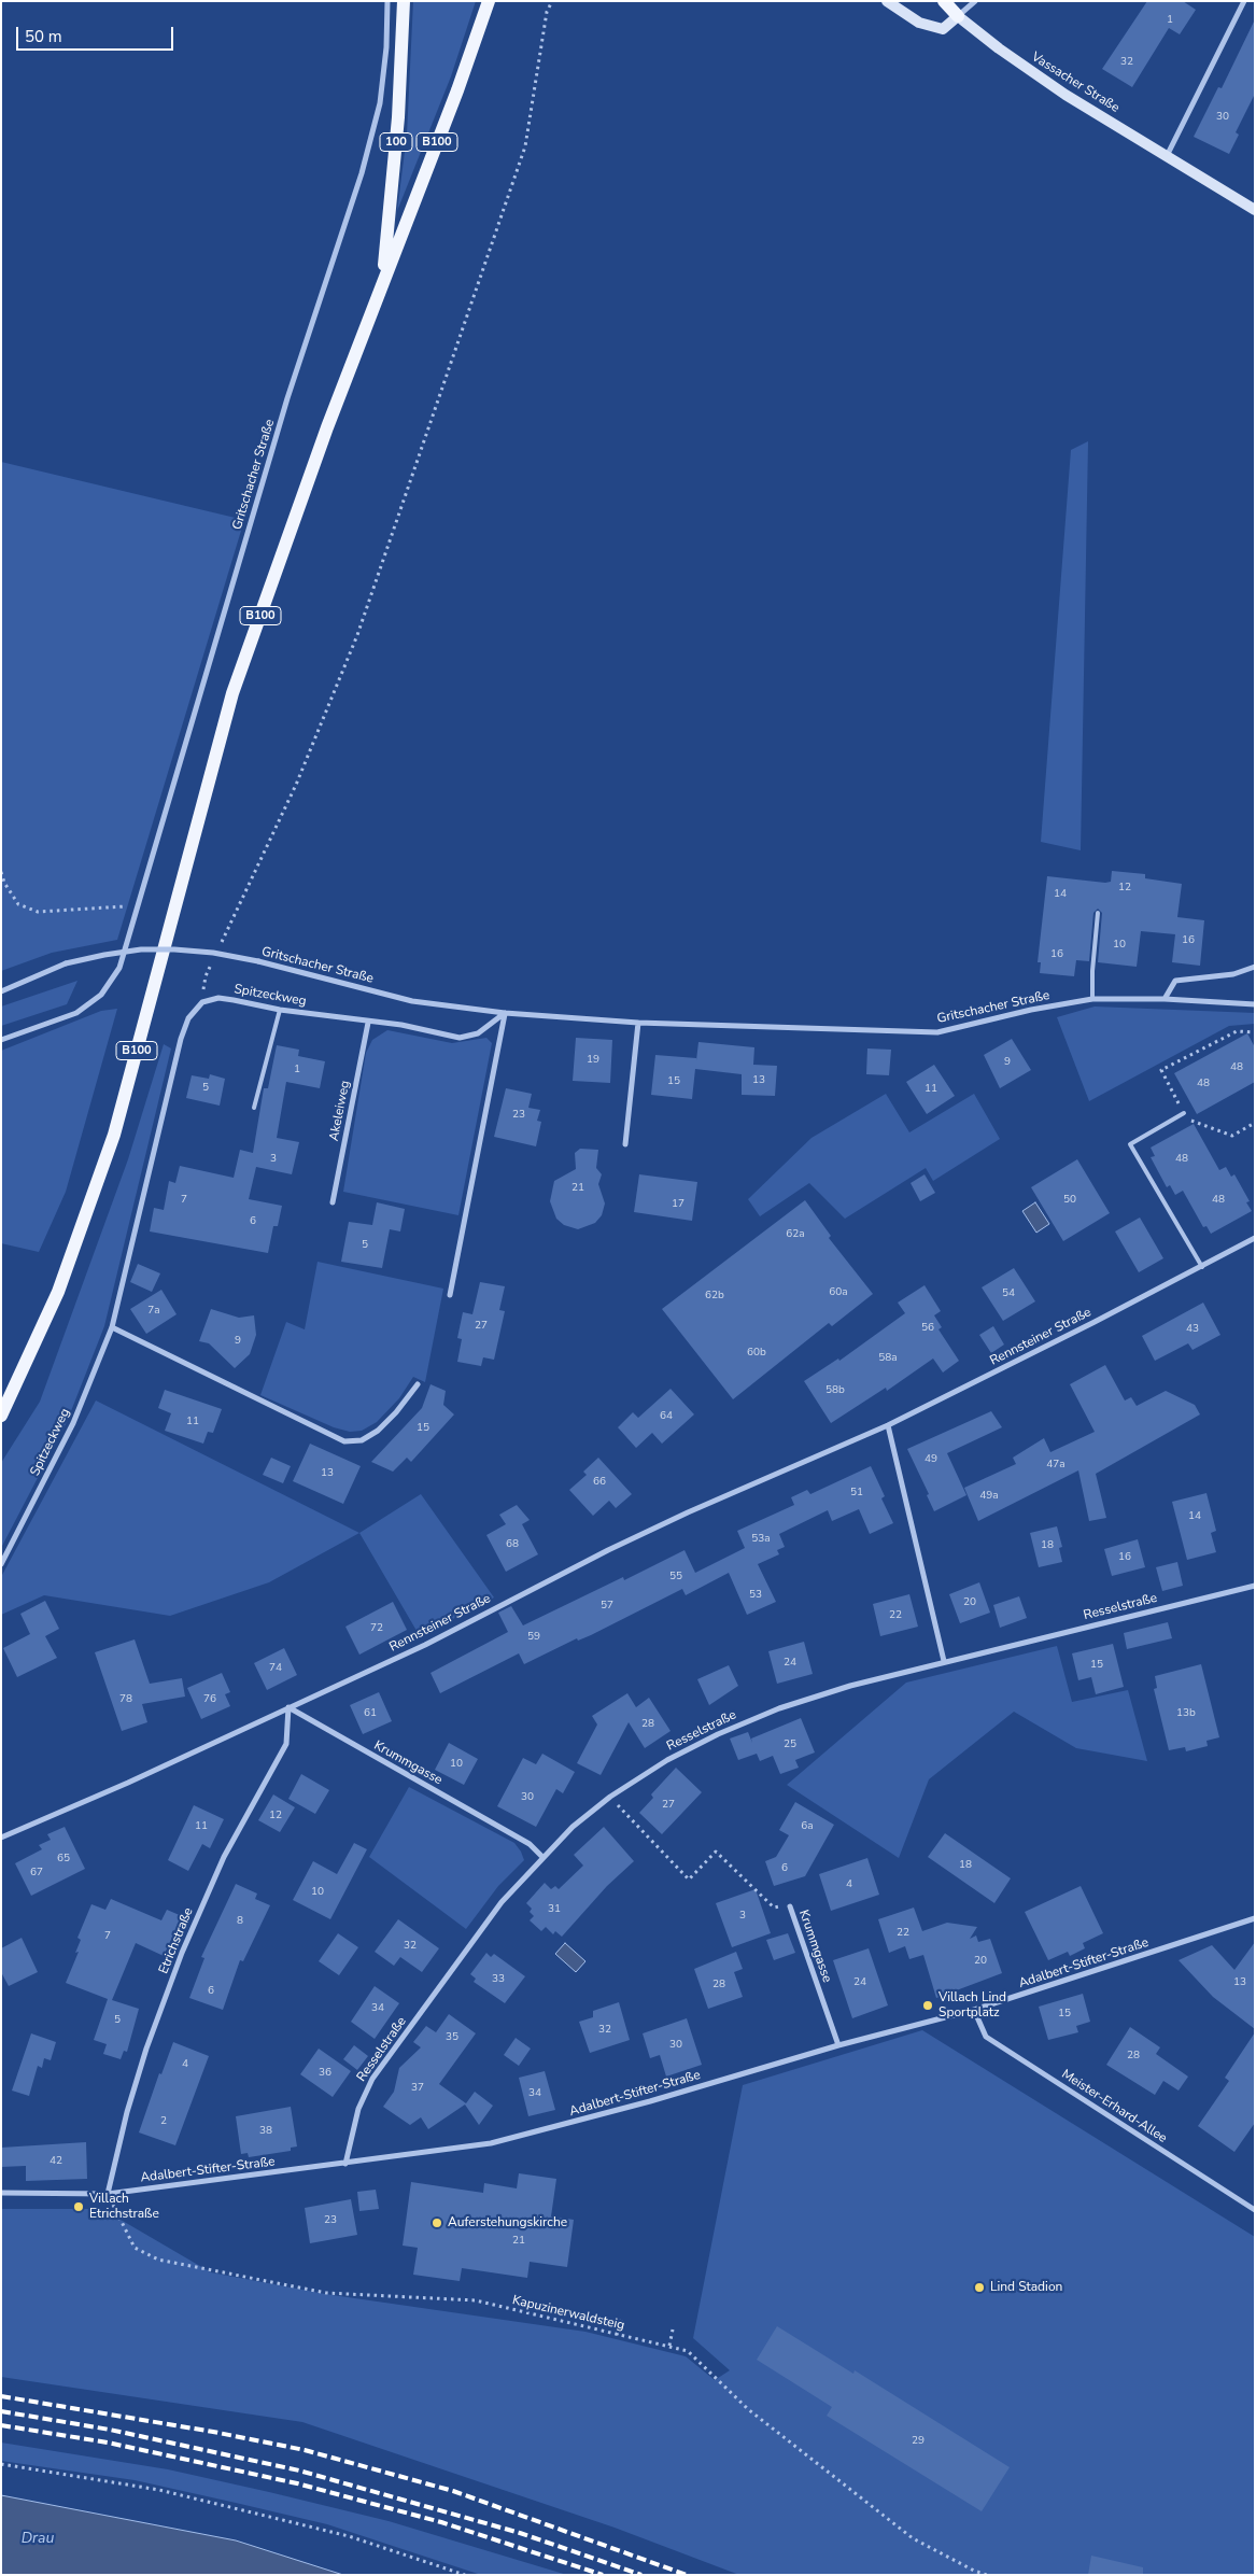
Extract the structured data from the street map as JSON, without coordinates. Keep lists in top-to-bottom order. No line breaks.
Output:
{"streets":{"main road":["Vassacher Straße","100","B100"],"street":["Gritschacher Straße","Spitzeckweg","Akeleiweg","Rennsteiner Straße","Resselstraße","Krummgasse","Etrichstraße","Adalbert-Stifter-Straße","Meister-Erhard-Allee"],"path":["Kapuzinerwaldsteig"]},"crossings":[["100","B100"],["Gritschacher Straße","Spitzeckweg"],["Spitzeckweg","Akeleiweg"],["Rennsteiner Straße","Krummgasse"],["Rennsteiner Straße","Etrichstraße"],["Resselstraße","Krummgasse"],["Resselstraße","Adalbert-Stifter-Straße"],["Krummgasse","Etrichstraße"],["Krummgasse","Adalbert-Stifter-Straße"],["Etrichstraße","Adalbert-Stifter-Straße"],["Etrichstraße","Kapuzinerwaldsteig"],["Adalbert-Stifter-Straße","Meister-Erhard-Allee"],["Adalbert-Stifter-Straße","Kapuzinerwaldsteig"]],"water":["Drau"],"places":["Villach Lind Sportplatz","Villach Etrichstraße","Auferstehungskirche","Lind Stadion"],"house_numbers":["1","32","30","12","14","16","10","16","19","9","48","1","13","15","48","5","11","23","3","48","21","7","50","48","17","6","62a","5","60a","54","62b","7a","27","56","43","9","60b","58a","58b","64","11","15","49","47a","13","66","51","49a","14","53a","68","18","16","55","53","20","57","22","72","59","24","15","74","78","76","61","13b","28","25","10","30","27","12","11","6a","65","18","6","67","4","10","31","3","8","22","7","32","20","33","24","13","28","6","34","15","5","32","35","30","28","4","36","37","34","2","38","42","23","21","29"],"scale_bar":"50 m"}
